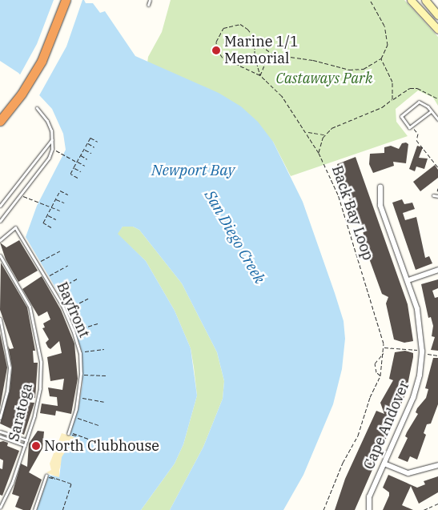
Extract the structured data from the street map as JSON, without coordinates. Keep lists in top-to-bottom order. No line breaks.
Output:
{"streets":{"street":["Cape Andover"],"lane":["Bayfront","Saratoga"],"path":["Back Bay Loop"]},"water":["Newport Bay","San Diego Creek"],"parks":["Castaways Park"],"places":["Marine 1/1 Memorial","North Clubhouse"]}
